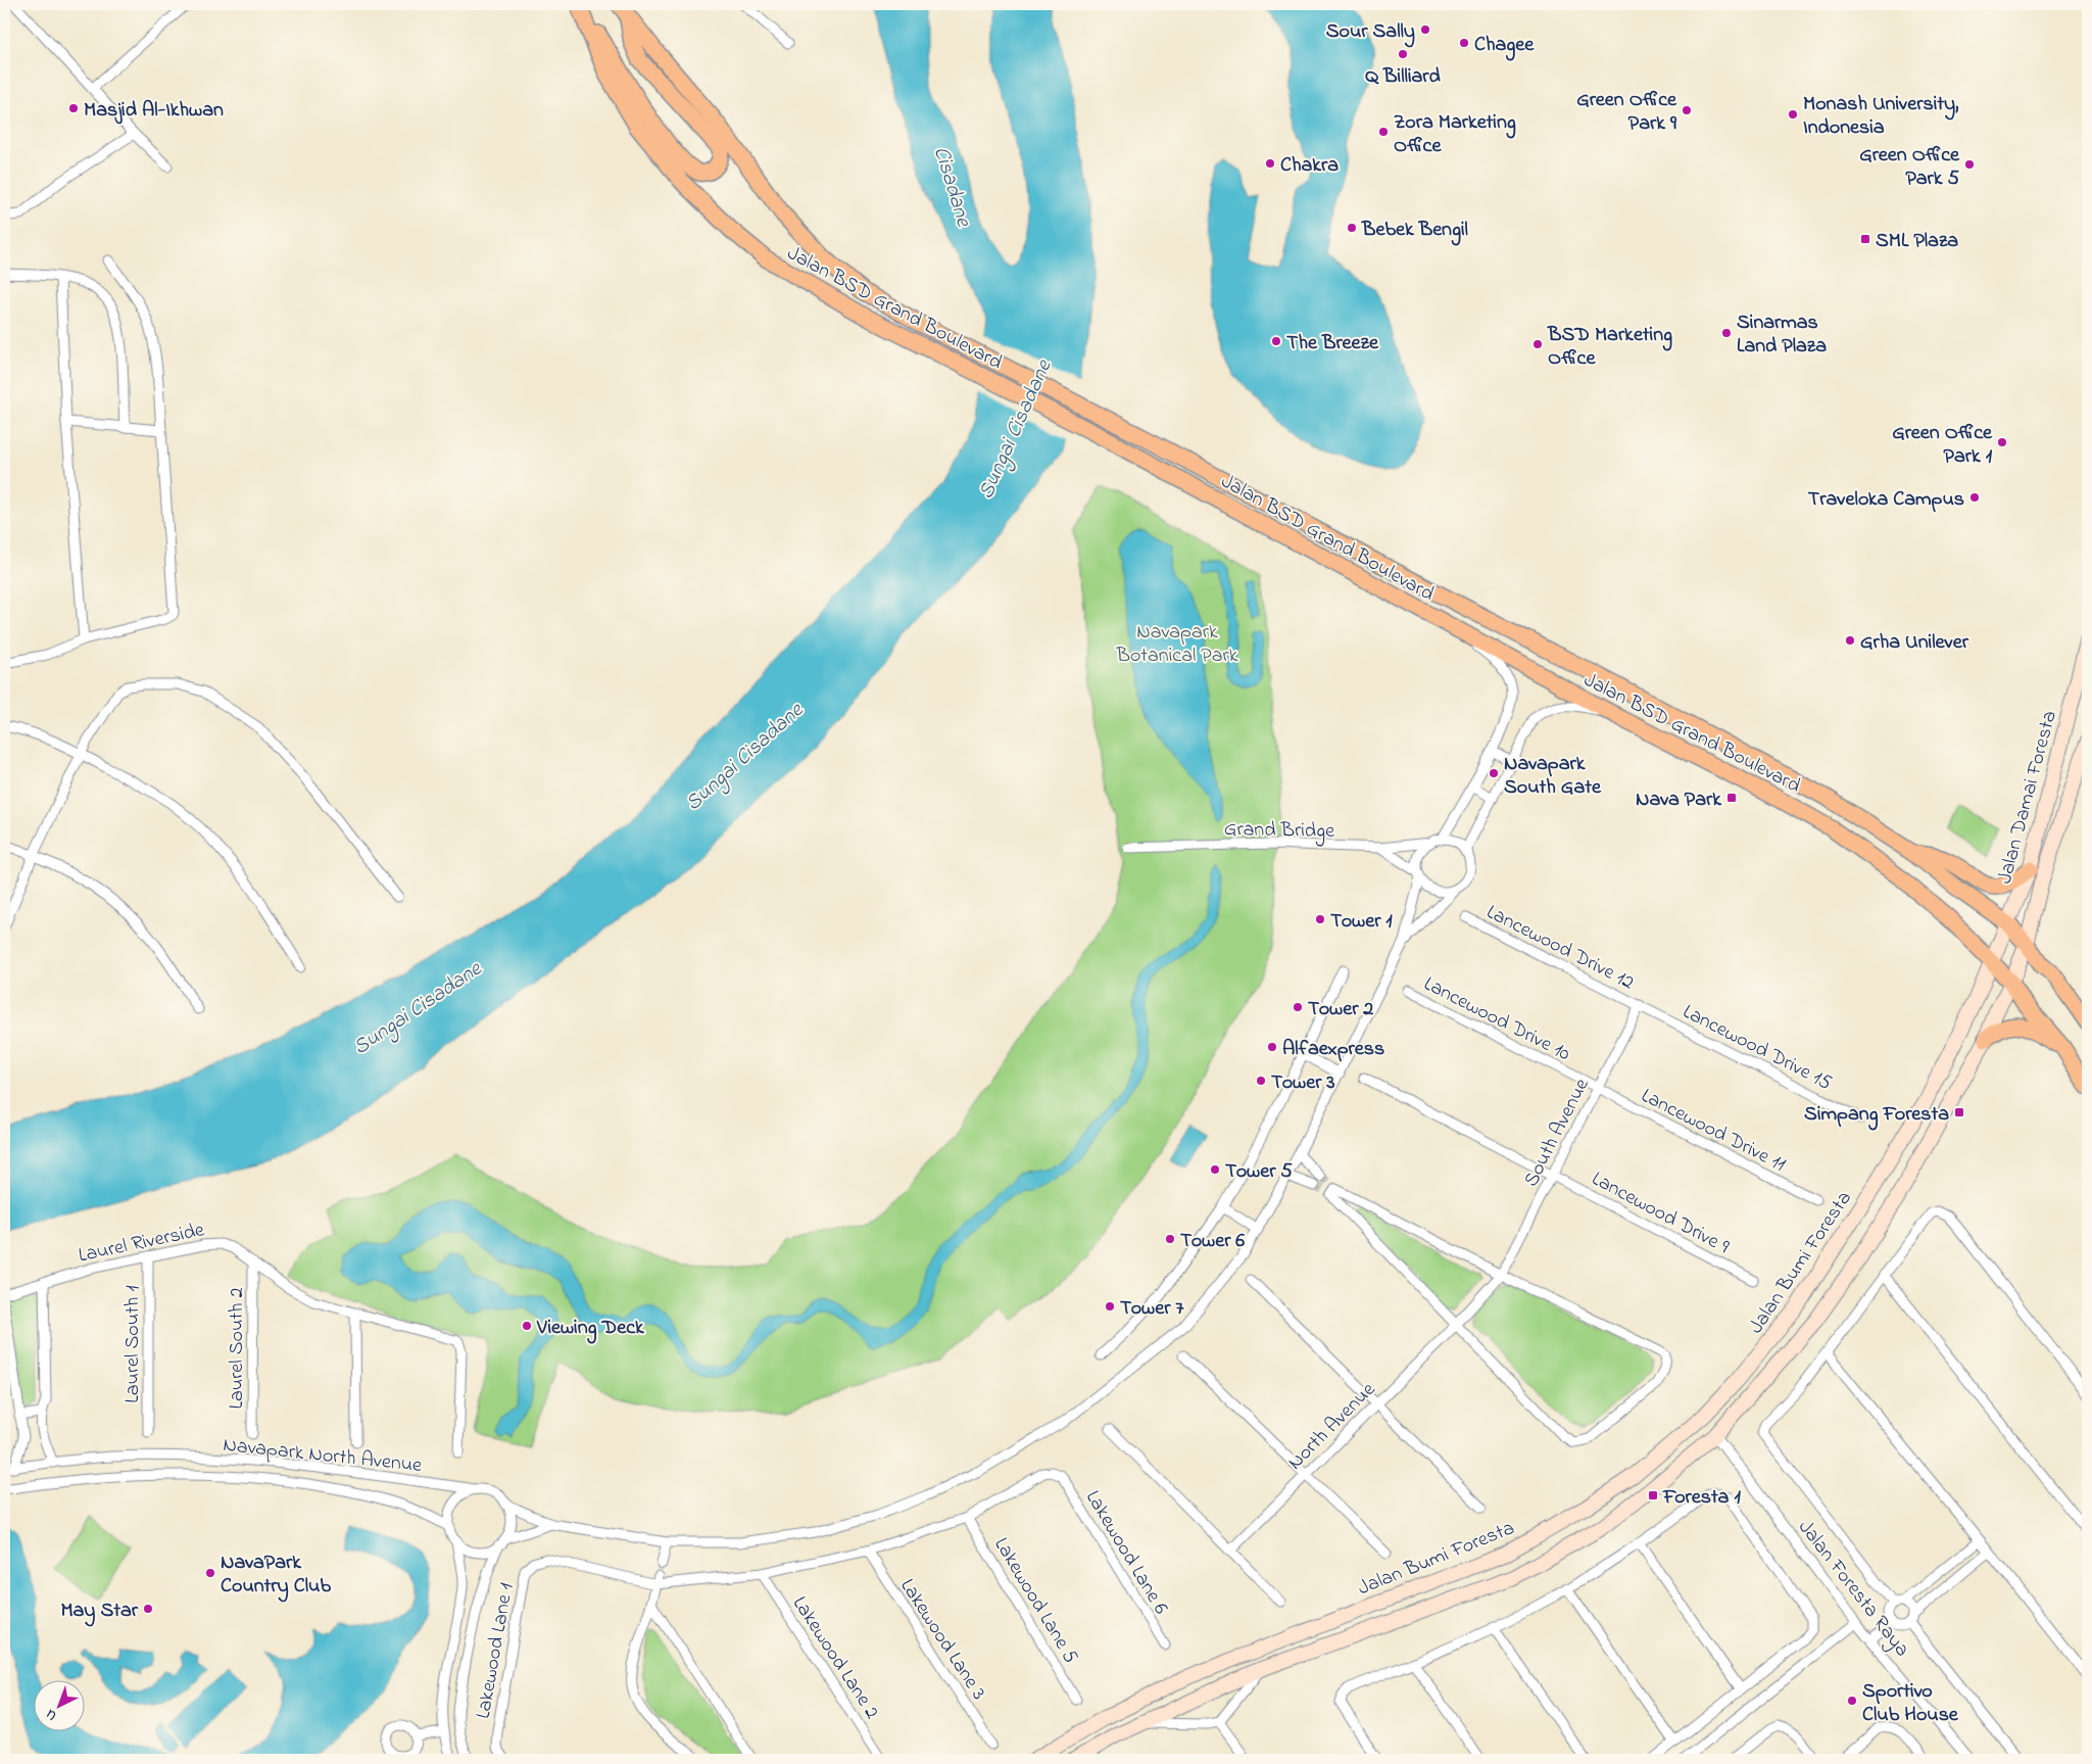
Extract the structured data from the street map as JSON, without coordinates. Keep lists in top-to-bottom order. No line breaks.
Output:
{"streets":{"main road":["Jalan BSD Grand Boulevard","Jalan Damai Foresta","Jalan Bumi Foresta"],"street":["Grand Bridge","Lancewood Drive 12","Lancewood Drive 10","Lancewood Drive 15","Lancewood Drive 11","South Avenue","Lancewood Drive 9","Laurel Riverside","Laurel South 1","Laurel South 2","North Avenue","Navapark North Avenue","Lakewood Lane 6","Jalan Foresta Raya","Lakewood Lane 5","Lakewood Lane 3","Lakewood Lane 1","Lakewood Lane 2"]},"crossings":[["Jalan BSD Grand Boulevard","Jalan Damai Foresta"],["Jalan BSD Grand Boulevard","Jalan Bumi Foresta"],["Jalan Damai Foresta","Jalan Bumi Foresta"],["Lancewood Drive 12","Lancewood Drive 15"],["Lancewood Drive 12","South Avenue"],["Lancewood Drive 10","Lancewood Drive 11"],["Lancewood Drive 10","South Avenue"],["Lancewood Drive 15","South Avenue"],["Lancewood Drive 11","South Avenue"],["South Avenue","Lancewood Drive 9"],["South Avenue","North Avenue"],["Laurel Riverside","Laurel South 1"],["Laurel Riverside","Laurel South 2"],["Jalan Bumi Foresta","Jalan Foresta Raya"],["Lakewood Lane 6","Lakewood Lane 5"]],"water":["Cisadane","Sungai Cisadane"],"parks":["Navapark Botanical Park"],"places":{"other":["Sour Sally","Chagee","Q Billiard","Masjid Al-Ikhwan","Green Office Park 9","Monash University, Indonesia","Zora Marketing Office","Chakra","Green Office Park 5","Bebek Bengil","Sinarmas Land Plaza","The Breeze","BSD Marketing Office","Green Office Park 1","Traveloka Campus","Grha Unilever","Navapark South Gate","Tower 1","Tower 2","Alfaexpress","Tower 3","Tower 5","Tower 6","Tower 7","Viewing Deck","NavaPark Country Club","May Star","Sportivo Club House"],"transit":["SML Plaza","Nava Park","Simpang Foresta","Foresta 1"]},"north":"bottom left"}
